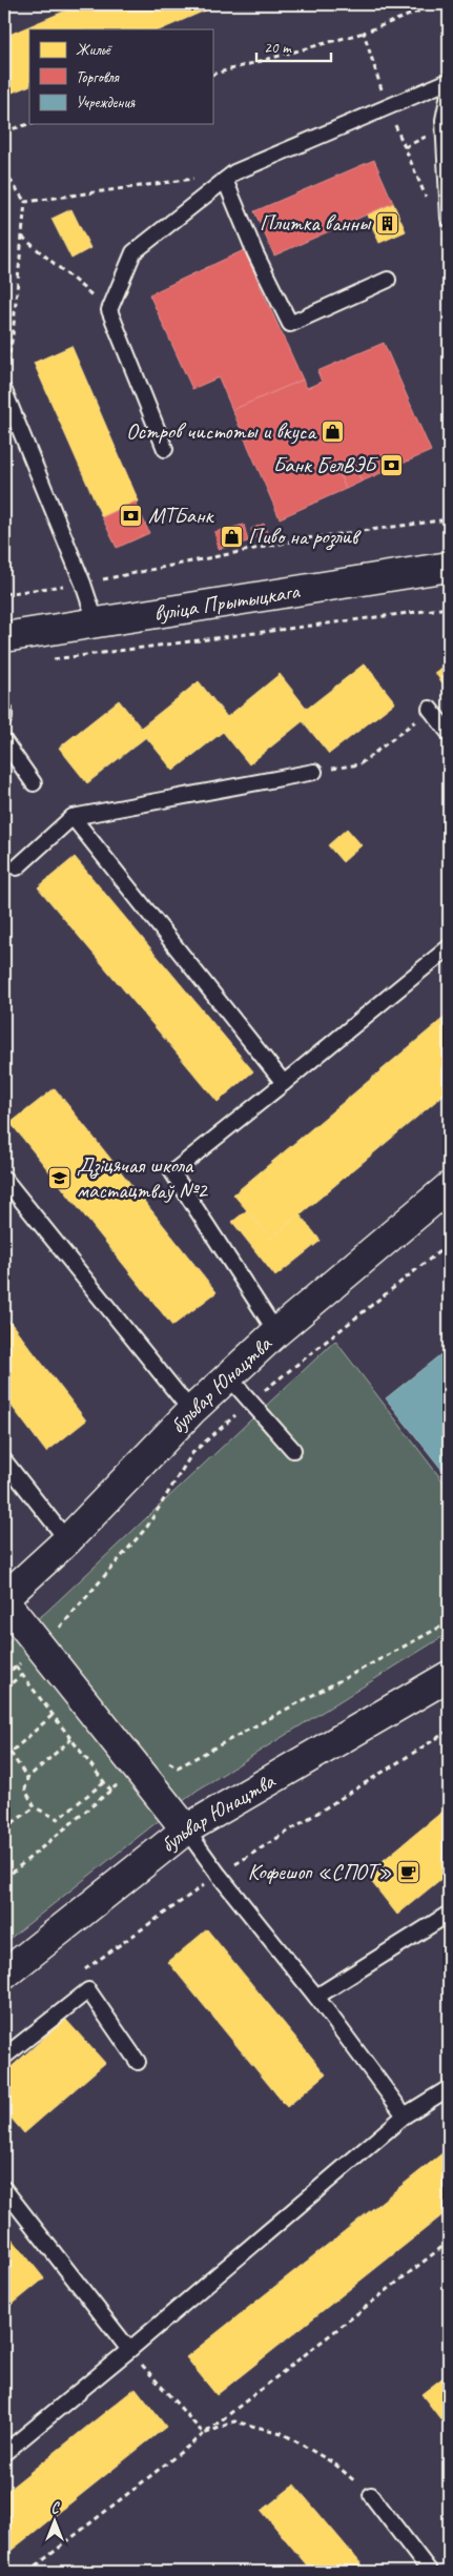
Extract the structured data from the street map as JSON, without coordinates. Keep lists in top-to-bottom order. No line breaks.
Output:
{"streets":{"street":["вуліца Прытыцкага","бульвар Юнацтва"]},"places":{"building":["Плитка ванны"],"shop":["Остров чистоты и вкуса","Пиво на розлив"],"bank":["Банк БелВЭБ","МТБанк"],"school or university":["Дзіцячая школа мастацтваў №2"],"cafe":["Кофешоп «СПОТ»"]},"legend":["Жильё","Торговля","Учреждения"],"scale_bar":"20 m","north":"top"}
